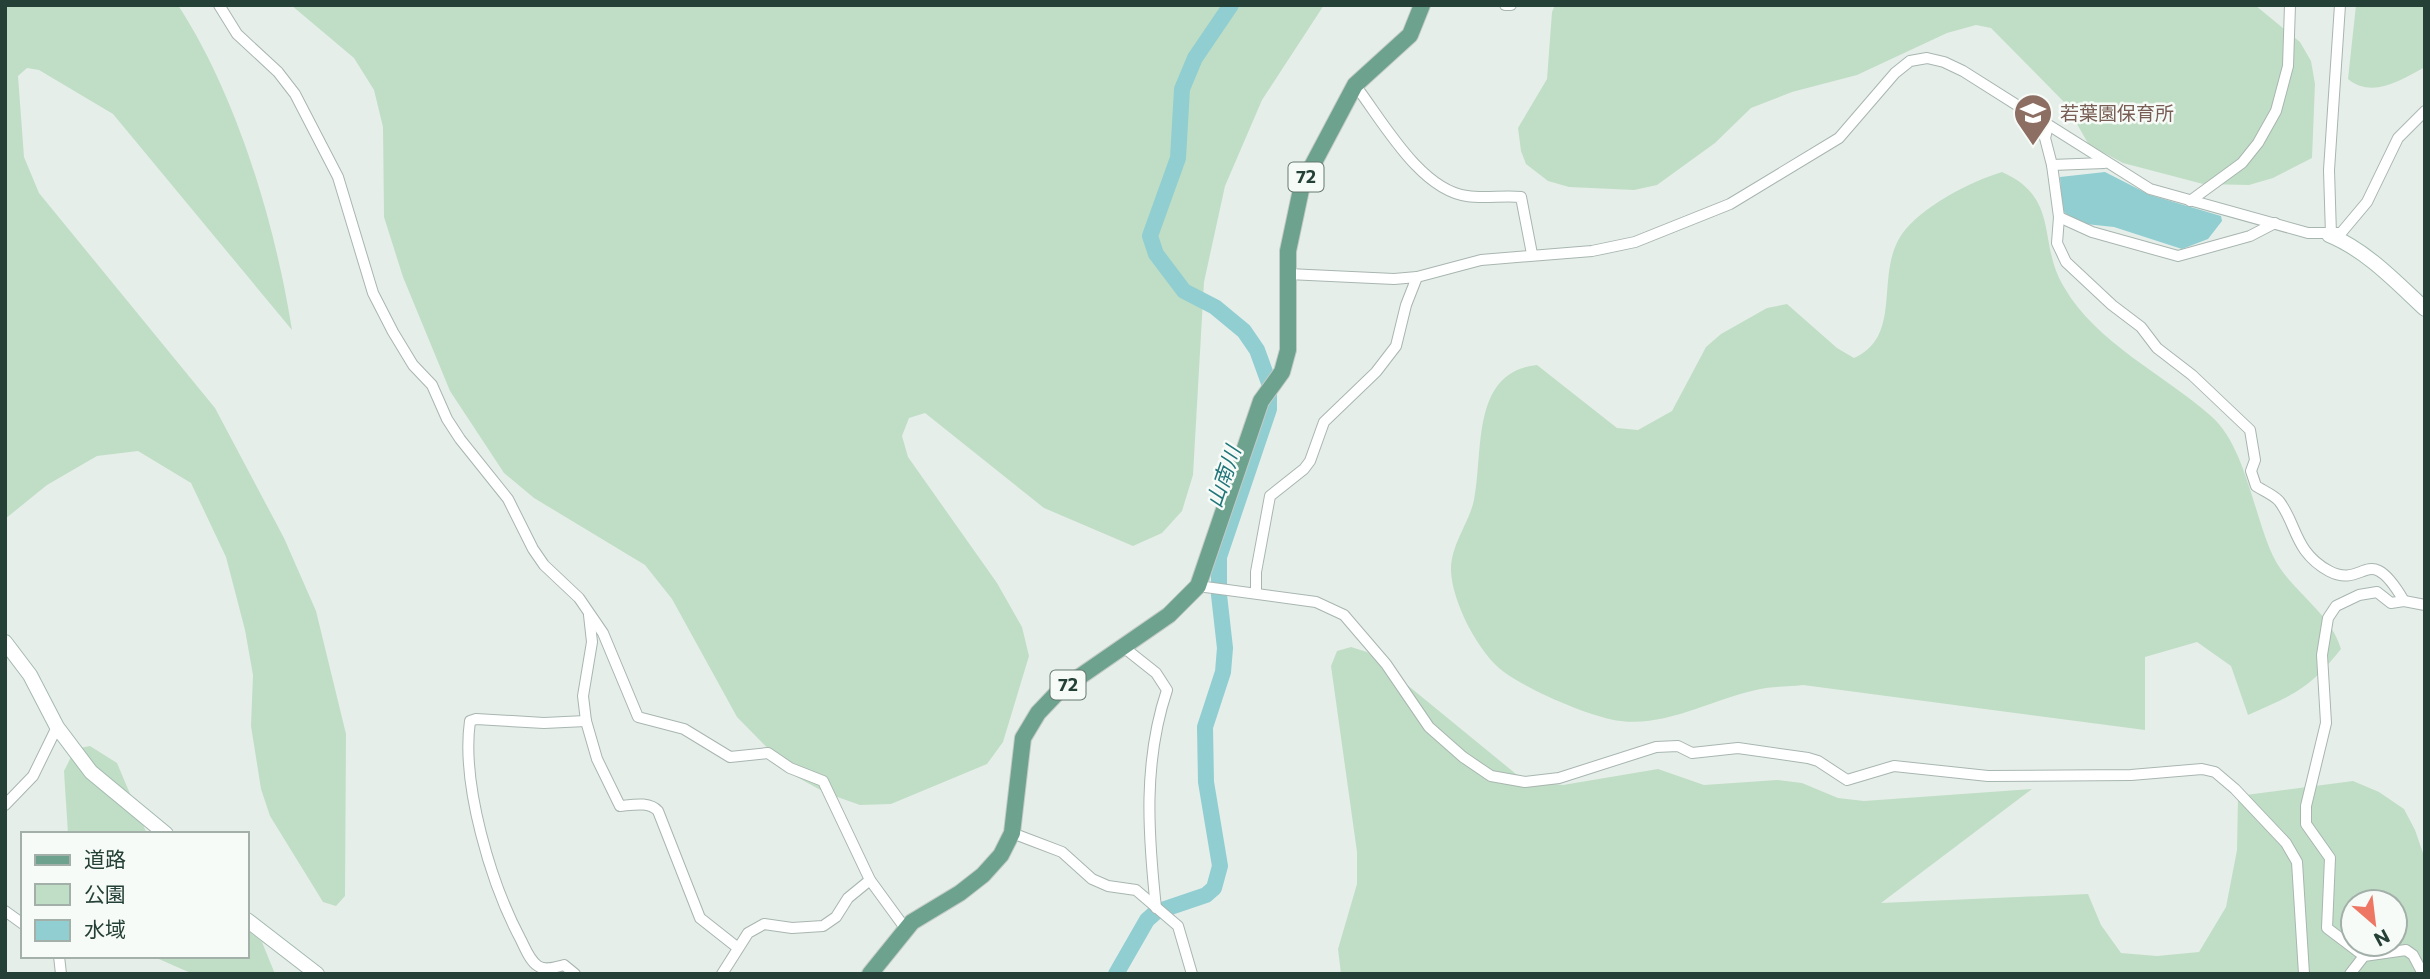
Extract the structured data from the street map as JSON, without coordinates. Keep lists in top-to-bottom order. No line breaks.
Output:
{"streets":{"main road":["72"]},"water":["山南川"],"places":{"school or university":["若葉園保育所"]},"legend":["道路","公園","水域"],"north":"bottom right"}
